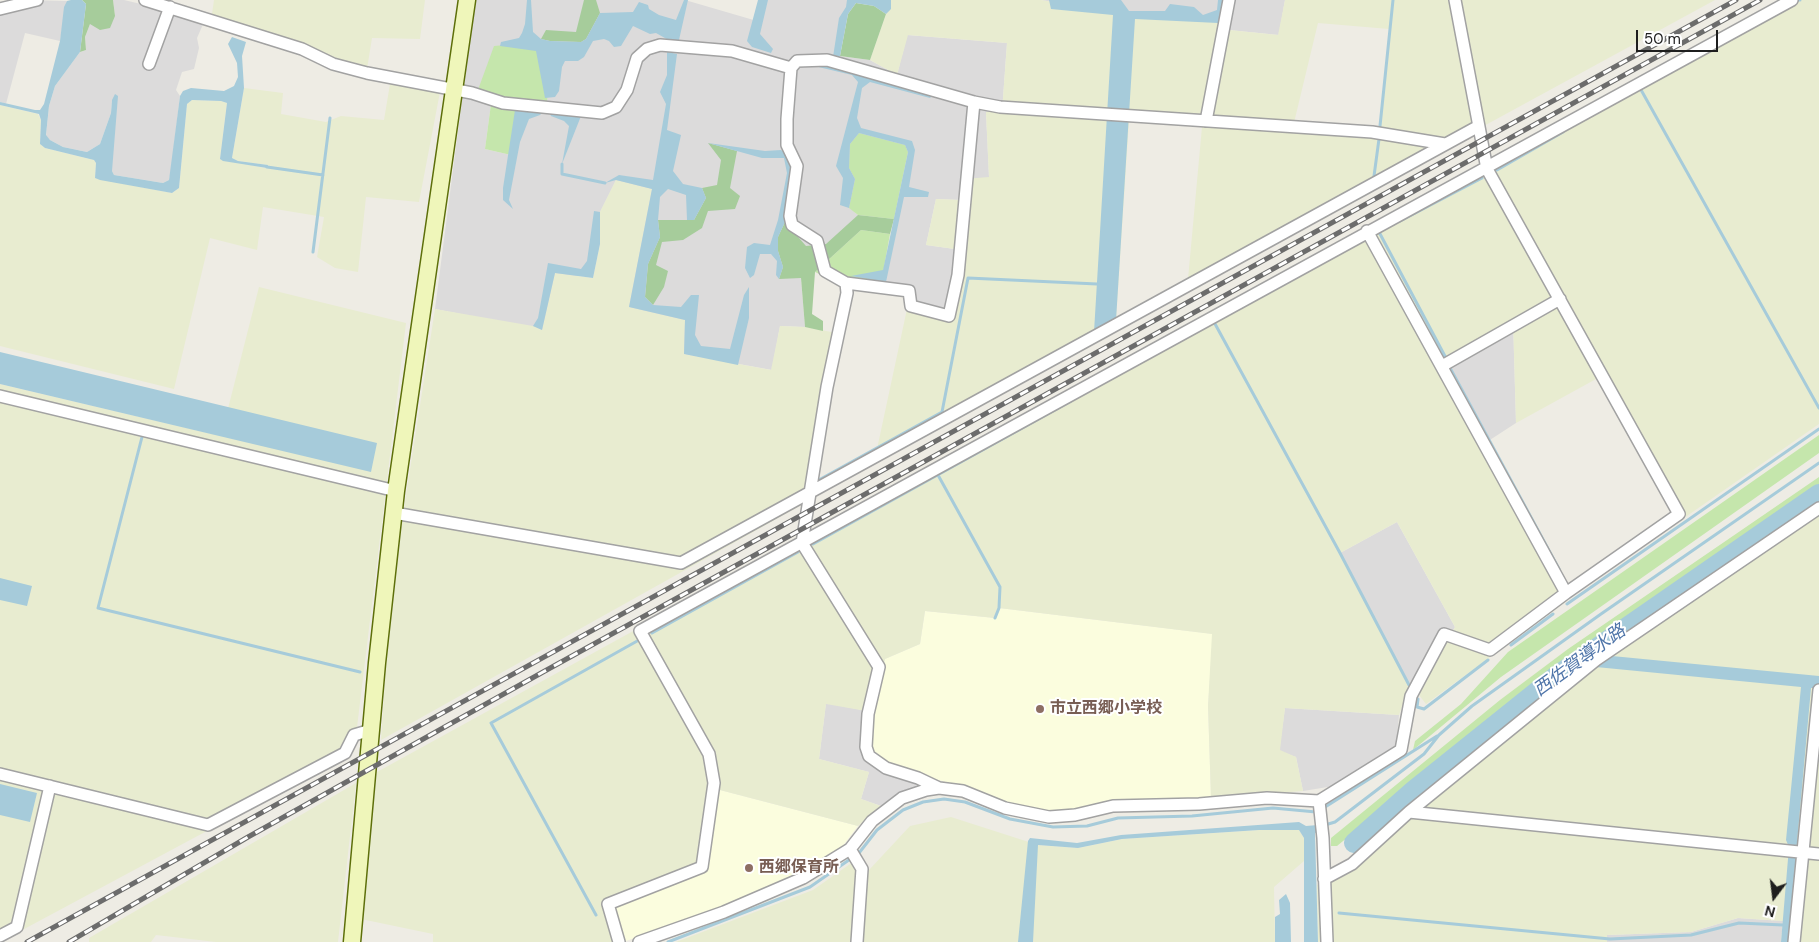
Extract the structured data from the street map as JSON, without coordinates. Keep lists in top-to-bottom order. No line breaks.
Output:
{"water":["西佐賀導水路"],"places":["市立西郷小学校","西郷保育所"],"scale_bar":"50 m","north":"bottom"}
